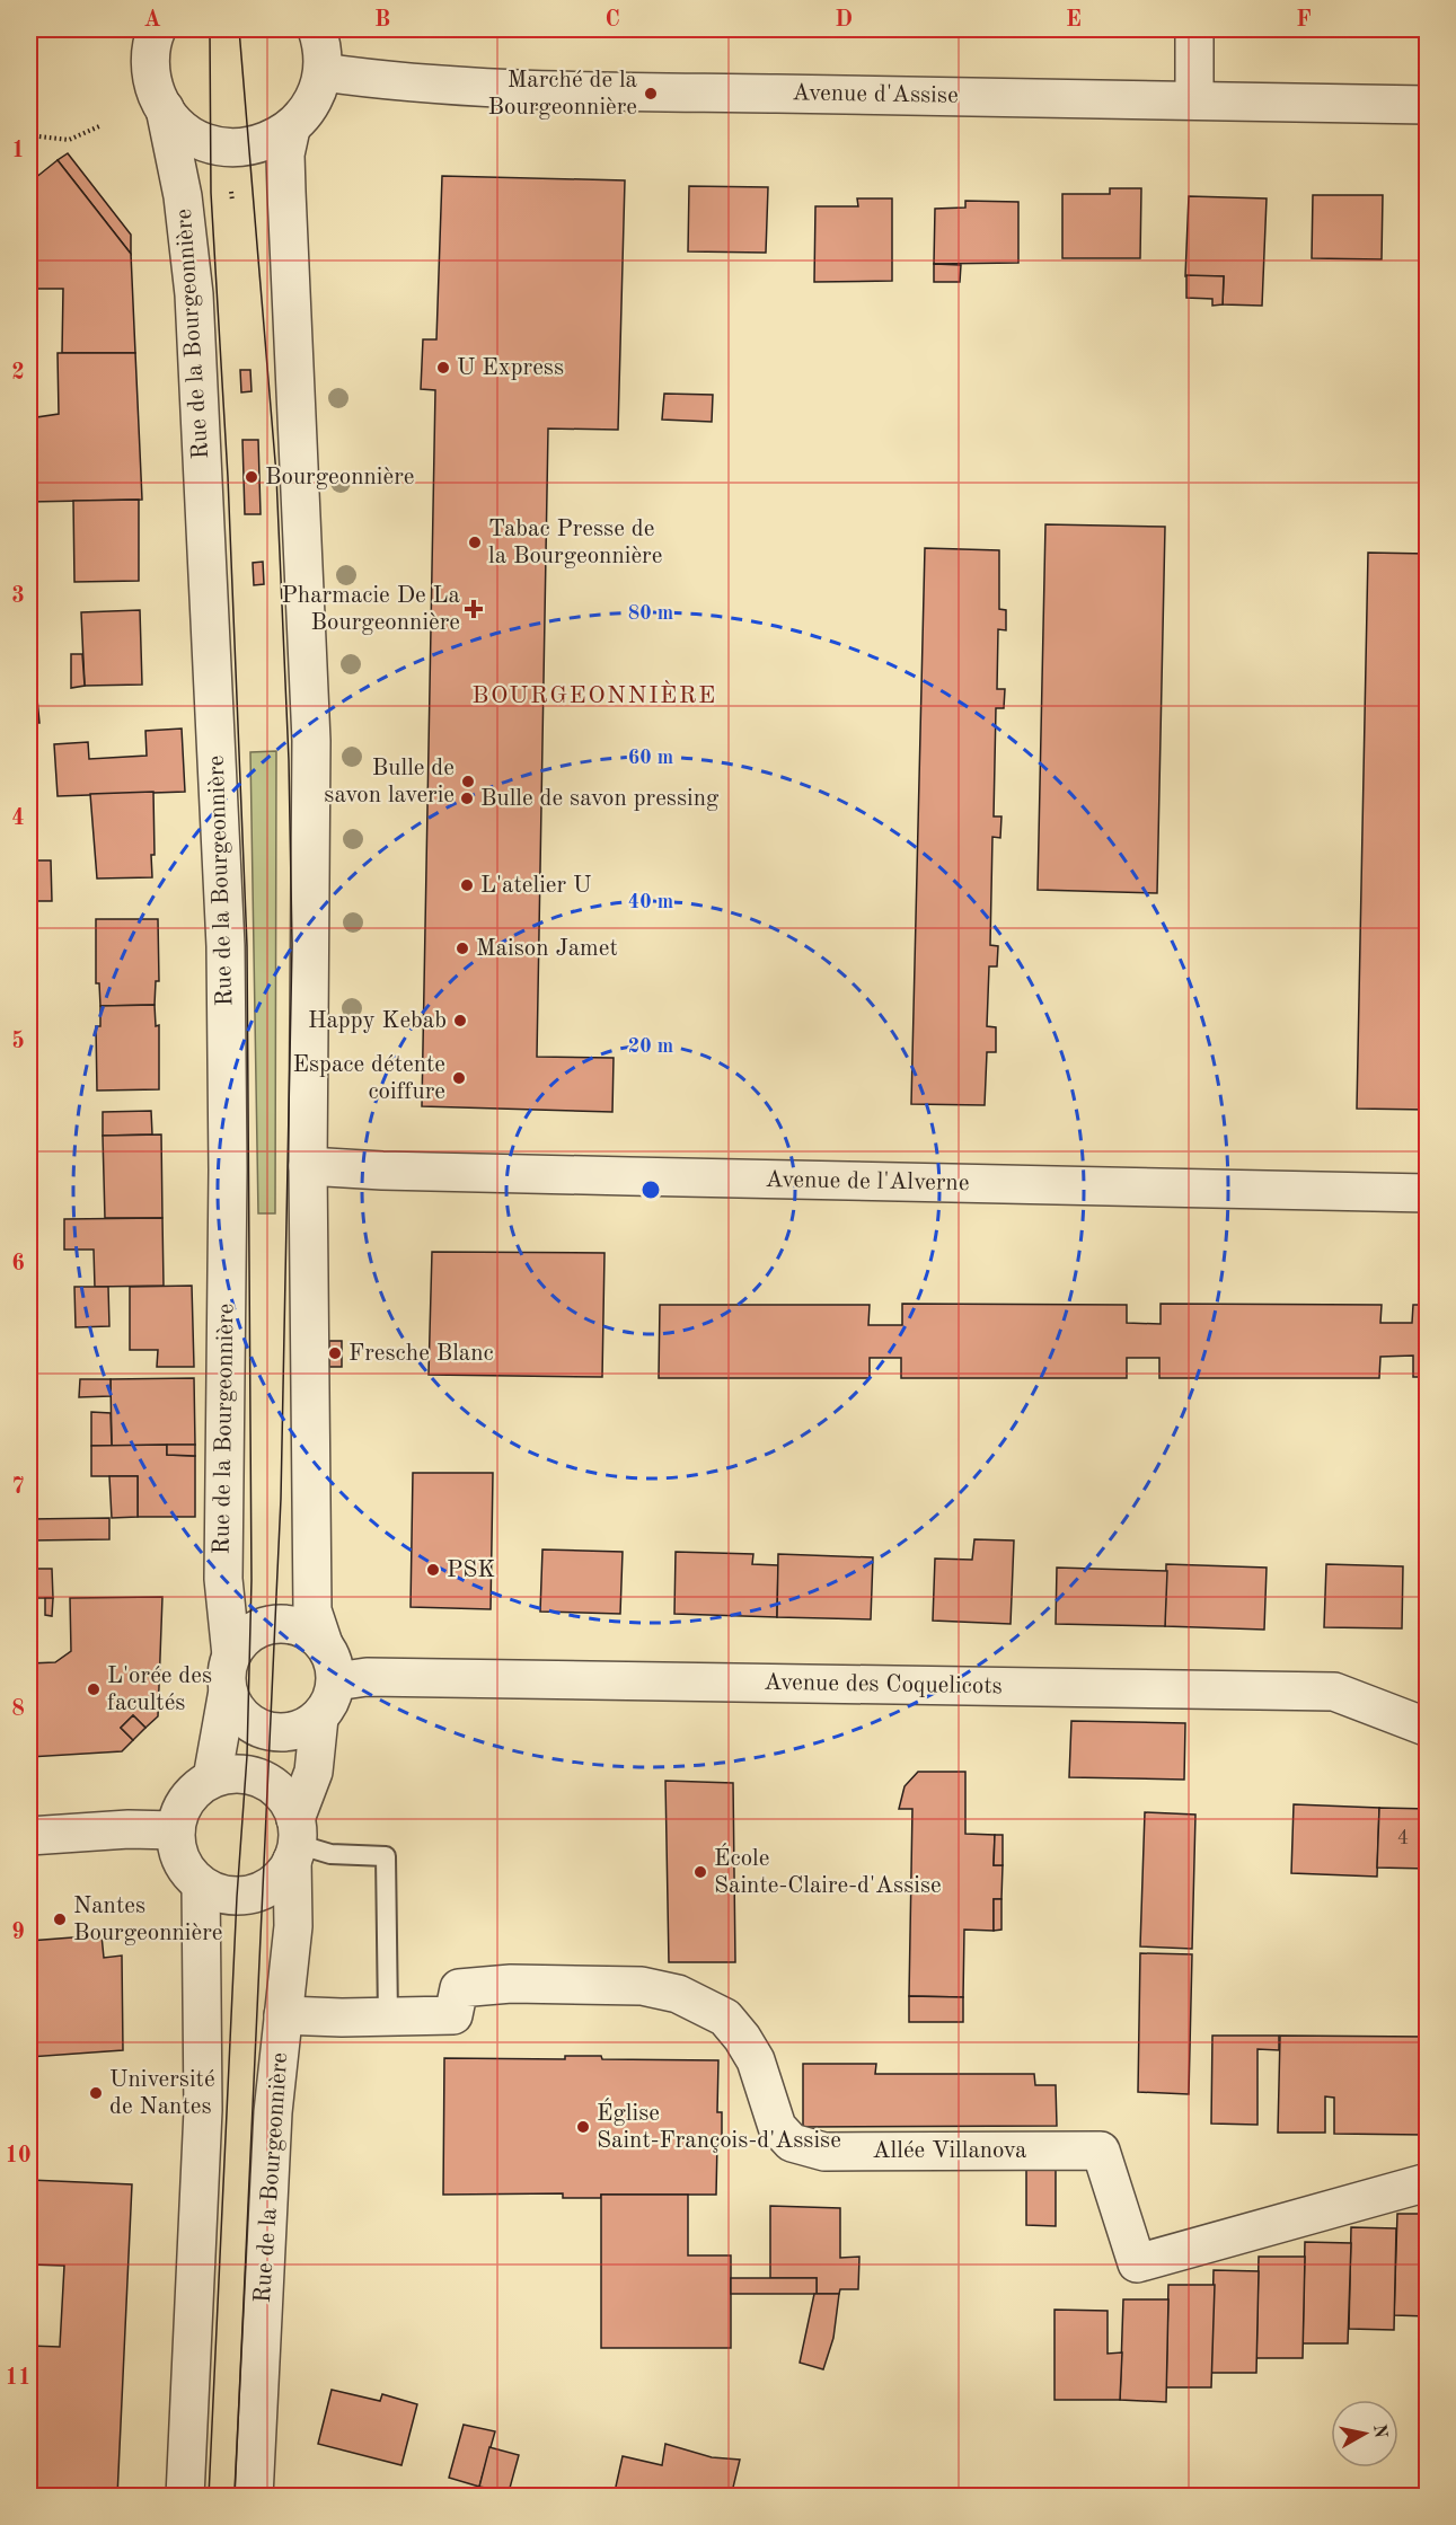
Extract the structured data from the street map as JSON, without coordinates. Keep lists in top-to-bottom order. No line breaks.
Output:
{"streets":{"street":["Avenue d'Assise","Rue de la Bourgeonnière","Avenue de l'Alverne","Avenue des Coquelicots","Allée Villanova"]},"crossings":[["Rue de la Bourgeonnière","Avenue des Coquelicots"],["Rue de la Bourgeonnière","Allée Villanova"]],"districts":["BOURGEONNIÈRE"],"places":{"other":["Marché de la Bourgeonnière","U Express","Bourgeonnière","Tabac Presse de la Bourgeonnière","Bulle de savon laverie","Bulle de savon pressing","L'atelier U","Maison Jamet","Happy Kebab","Espace détente coiffure","Fresche Blanc","PSK","L'orée des facultés","École Sainte-Claire-d'Assise","Nantes Bourgeonnière","Université de Nantes","Église Saint-François-d'Assise"],"health":["Pharmacie De La Bourgeonnière"]},"house_numbers":["4"],"north":"right","grid":{"columns":["A","B","C","D","E","F"],"rows":["1","2","3","4","5","6","7","8","9","10","11"]},"rings":["80 m","60 m","40 m","20 m"]}
